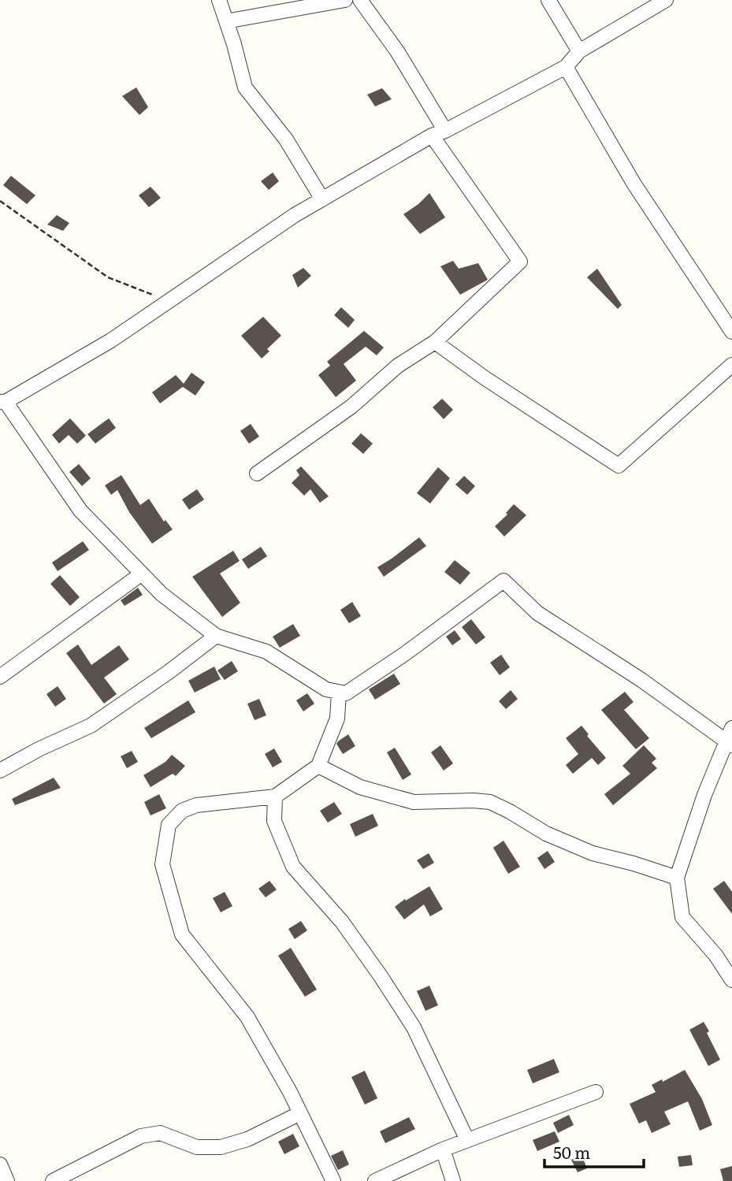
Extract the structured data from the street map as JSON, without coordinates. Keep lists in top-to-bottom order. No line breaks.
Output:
{"scale_bar":"50 m"}
